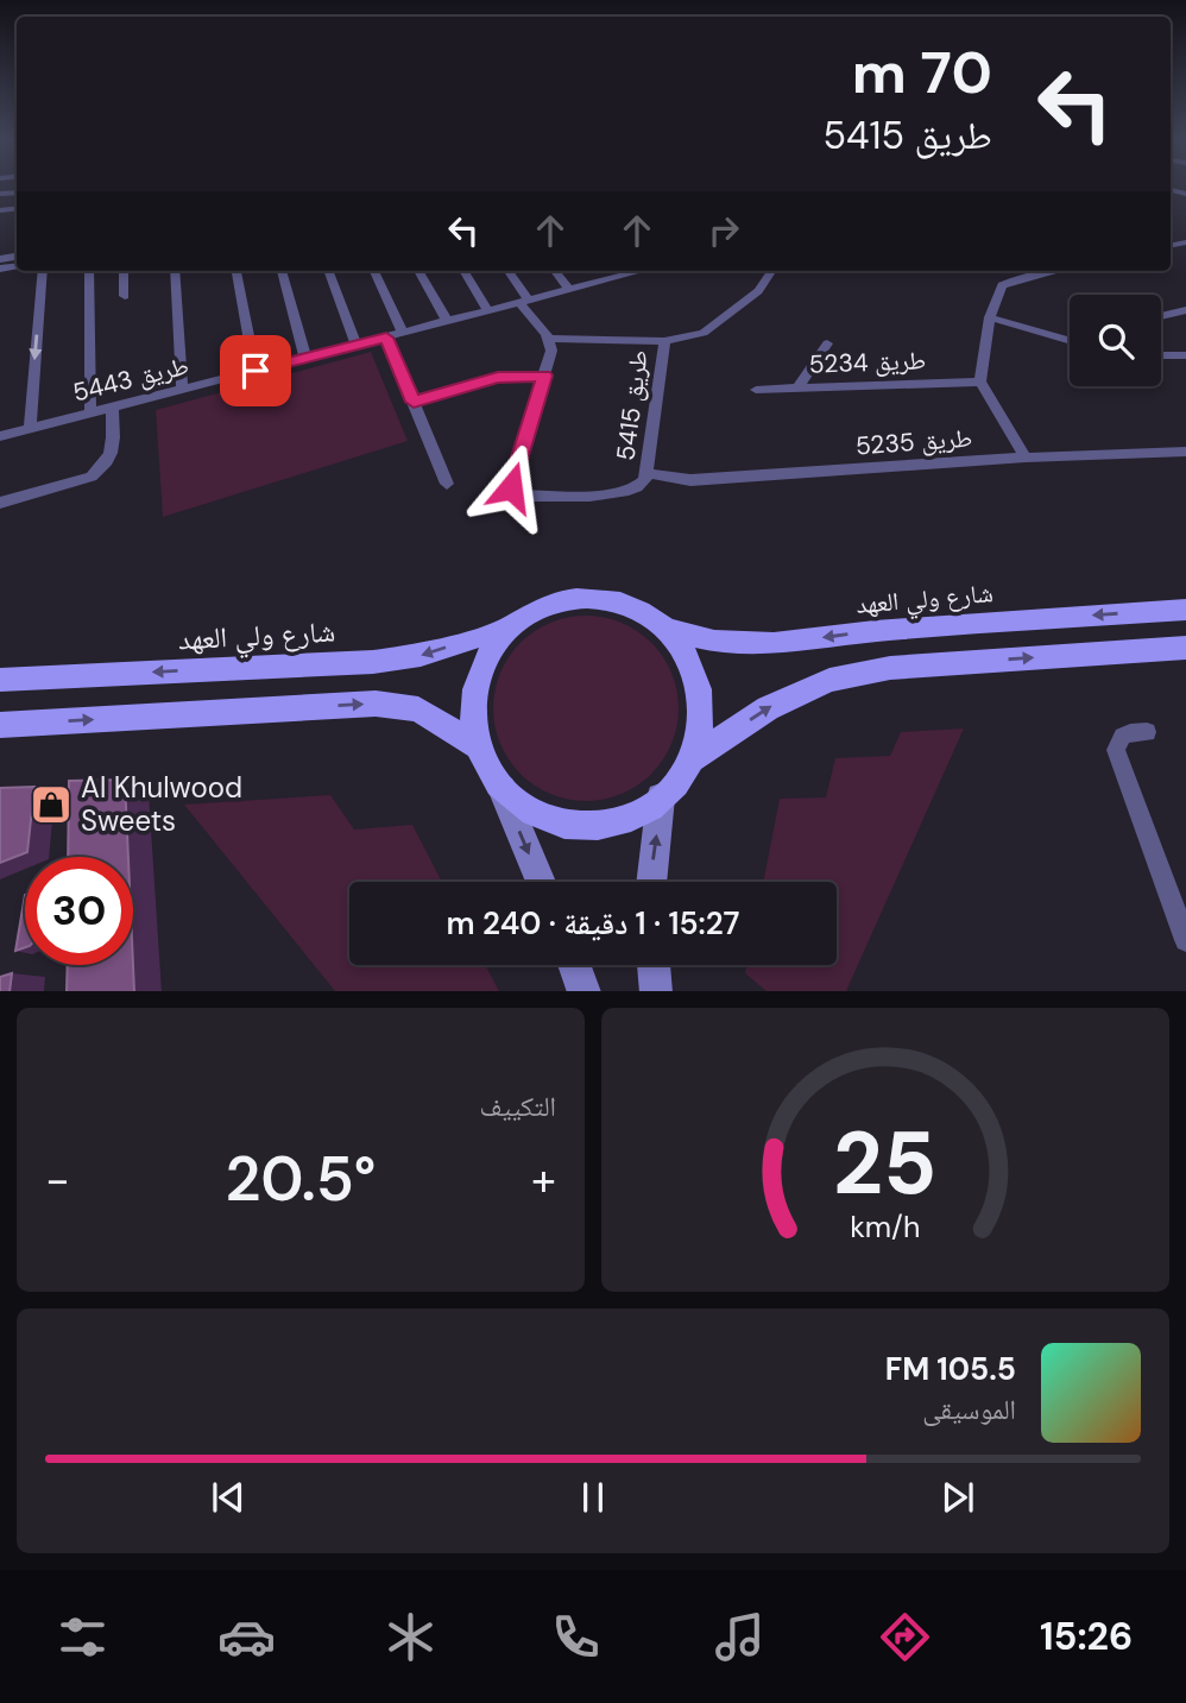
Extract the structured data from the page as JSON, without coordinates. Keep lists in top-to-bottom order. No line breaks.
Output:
{"streets":{"main road":["شارع ولي العهد"],"street":["طريق 5234","طريق 5443","طريق 5415","طريق 5235"]},"crossings":[["طريق 5415","طريق 5235"]],"places":{"shop":["Al Khulwood Sweets"]},"page":{"turn":["70 m","طريق 5415"],"limit":"30","trip":"15:27 · 1 دقيقة · 240 m","tile":"التكييف","heat":["−","20.5°","+"],"song":["105.5 FM","الموسيقى"],"tabs":"15:26","gauge":["25","km/h"]}}
